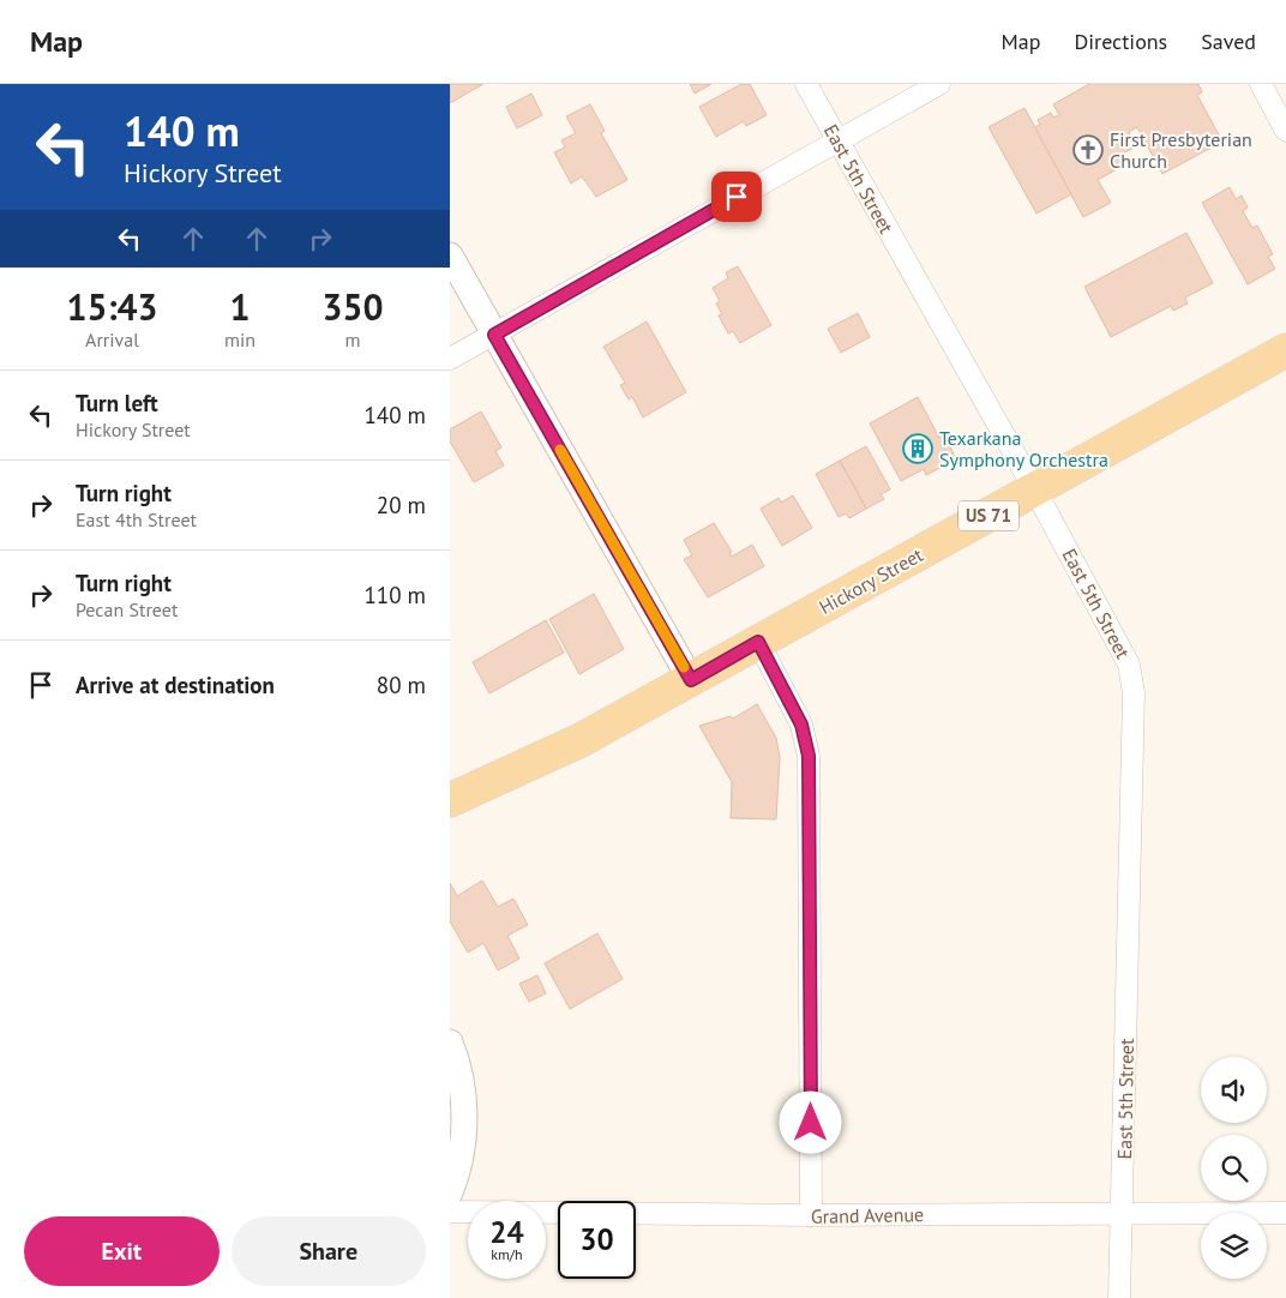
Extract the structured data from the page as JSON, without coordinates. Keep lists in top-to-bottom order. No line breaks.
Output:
{"streets":{"main road":["US 71","Hickory Street"],"street":["East 5th Street","Grand Avenue"]},"crossings":[["East 5th Street","Hickory Street"],["East 5th Street","Grand Avenue"]],"places":{"church":["First Presbyterian Church"],"building":["Texarkana Symphony Orchestra"]},"page":{"header":"Map","nav":["Map","Directions","Saved"],"turn":["140 m","Hickory Street"],"eta":["15:43","Arrival","1","min","350","m"],"list":[{"name":"Turn left","note":"Hickory Street","value":"140 m"},{"name":"Turn right","note":"East 4th Street","value":"20 m"},{"name":"Turn right","note":"Pecan Street","value":"110 m"},{"name":"Arrive at destination","value":"80 m"}],"speed":"24 km/h","limit":"30","buttons":["Exit","Share"]}}
